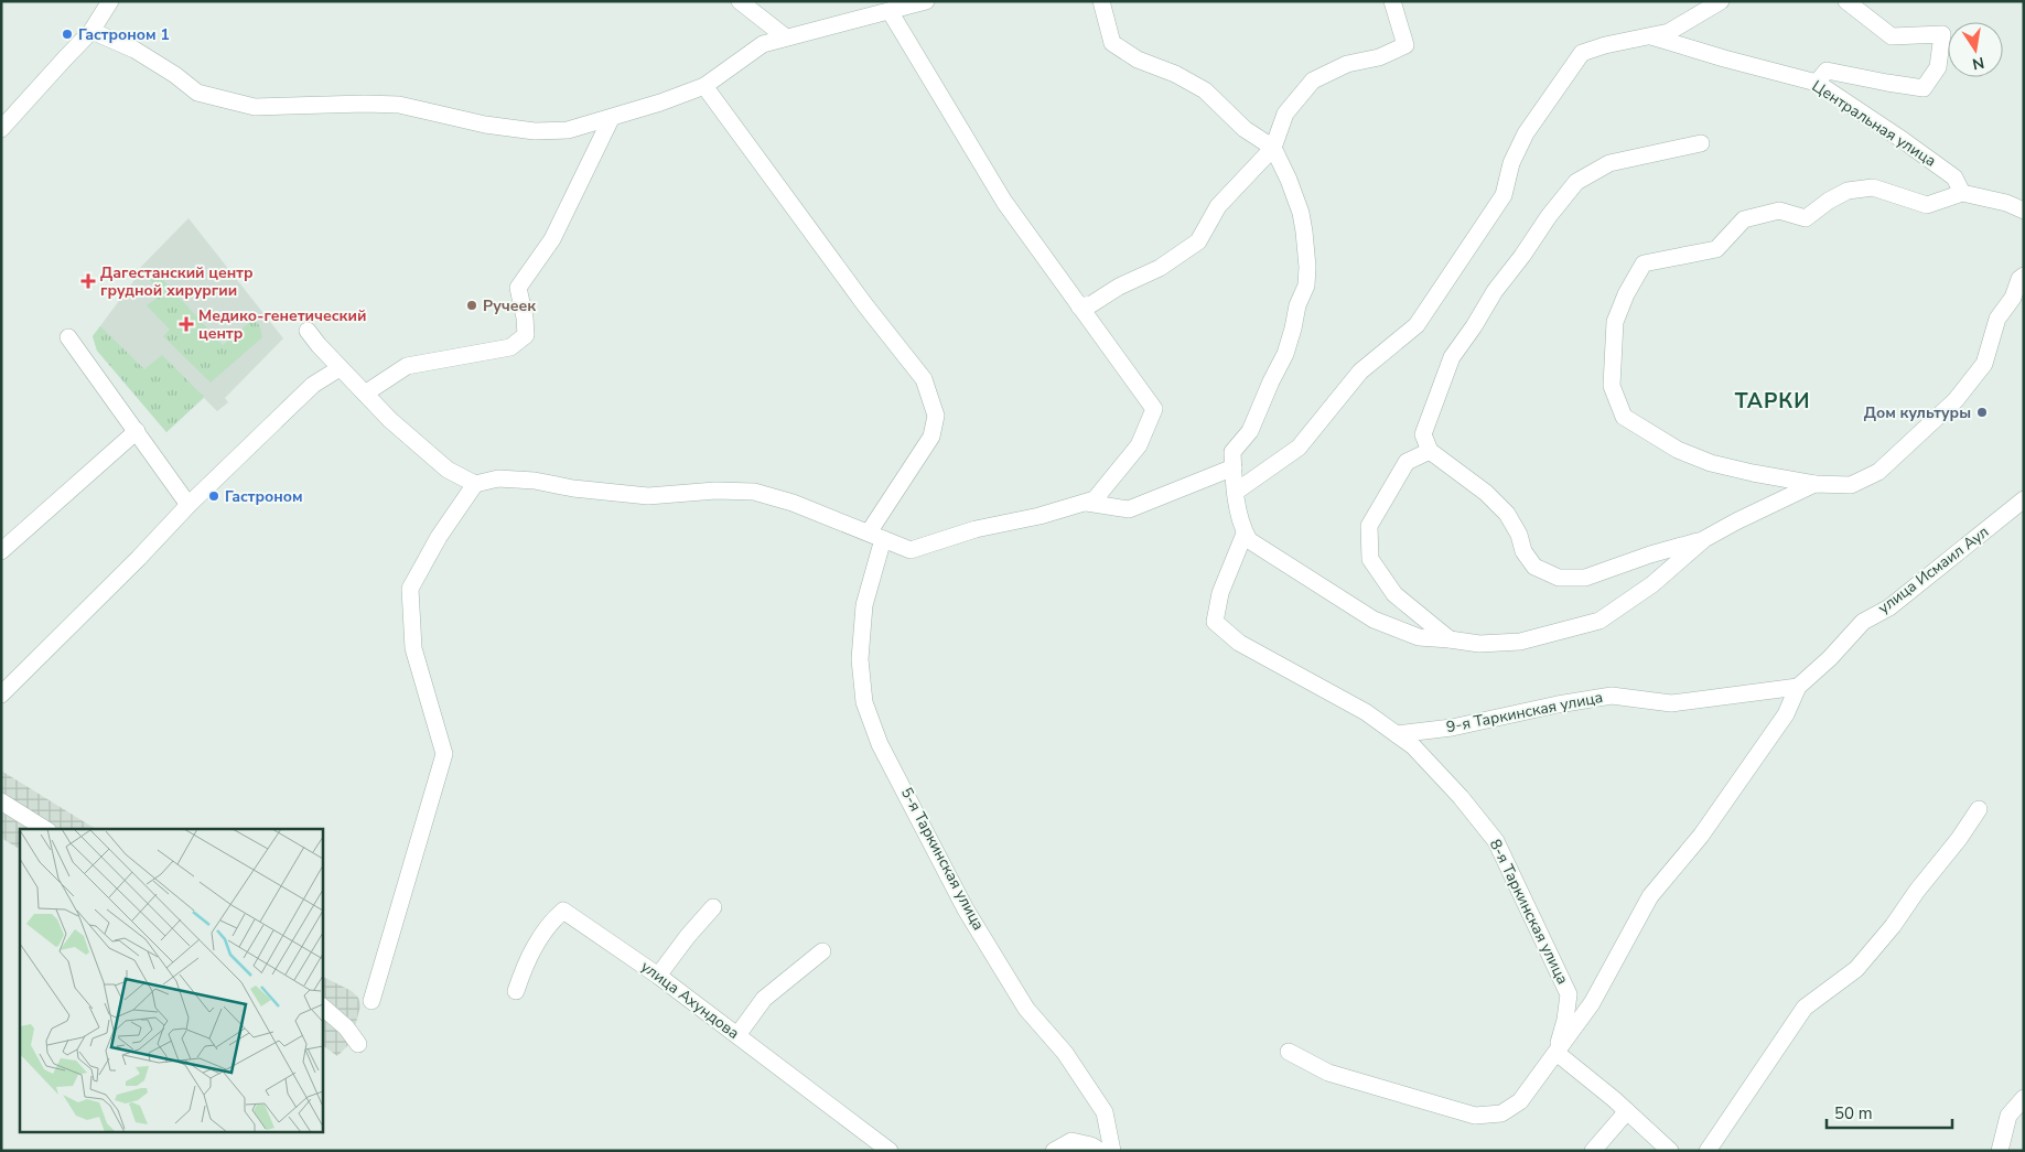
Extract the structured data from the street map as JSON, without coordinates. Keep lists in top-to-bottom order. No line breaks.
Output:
{"streets":{"street":["Центральная улица","улица Исмаил Аул","9-я Таркинская улица","5-я Таркинская улица","8-я Таркинская улица","улица Ахундова"]},"crossings":[["улица Исмаил Аул","9-я Таркинская улица"],["9-я Таркинская улица","8-я Таркинская улица"]],"districts":["ТАРКИ"],"places":{"other":["Гастроном 1","Ручеек","Дом культуры","Гастроном"],"health":["Дагестанский центр грудной хирургии","Медико-генетический центр"]},"scale_bar":"50 m","north":"bottom"}
